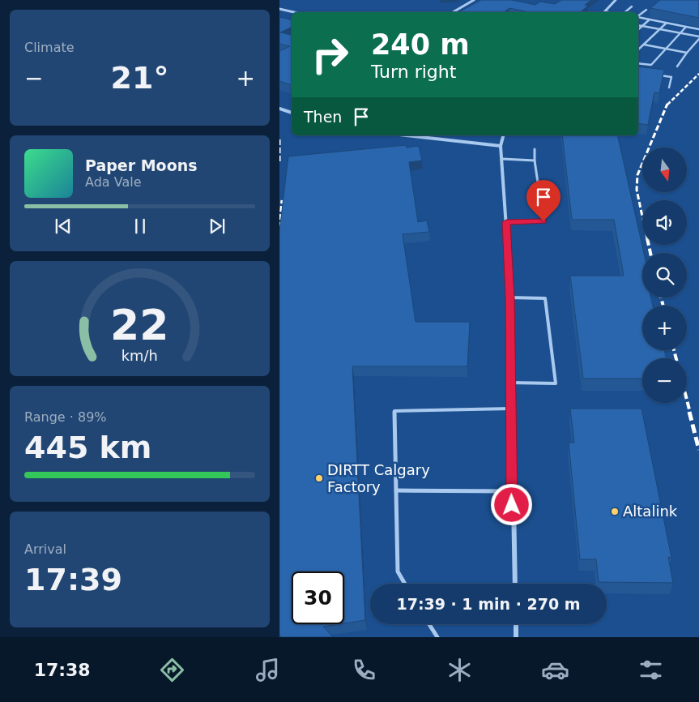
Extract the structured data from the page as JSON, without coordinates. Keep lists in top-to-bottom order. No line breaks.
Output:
{"places":["DIRTT Calgary Factory","Altalink"],"north":"bottom","page":{"tile":["Climate",["Range · 89%","445 km"],["Arrival","17:39"]],"turn":["240 m","Turn right"],"heat":["−","21°","+"],"then":"Then","map_buttons":["+","−"],"song":["Paper Moons","Ada Vale"],"limit":"30","trip":"17:39 · 1 min · 270 m","tabs":"17:38","gauge":["22","km/h"]}}
